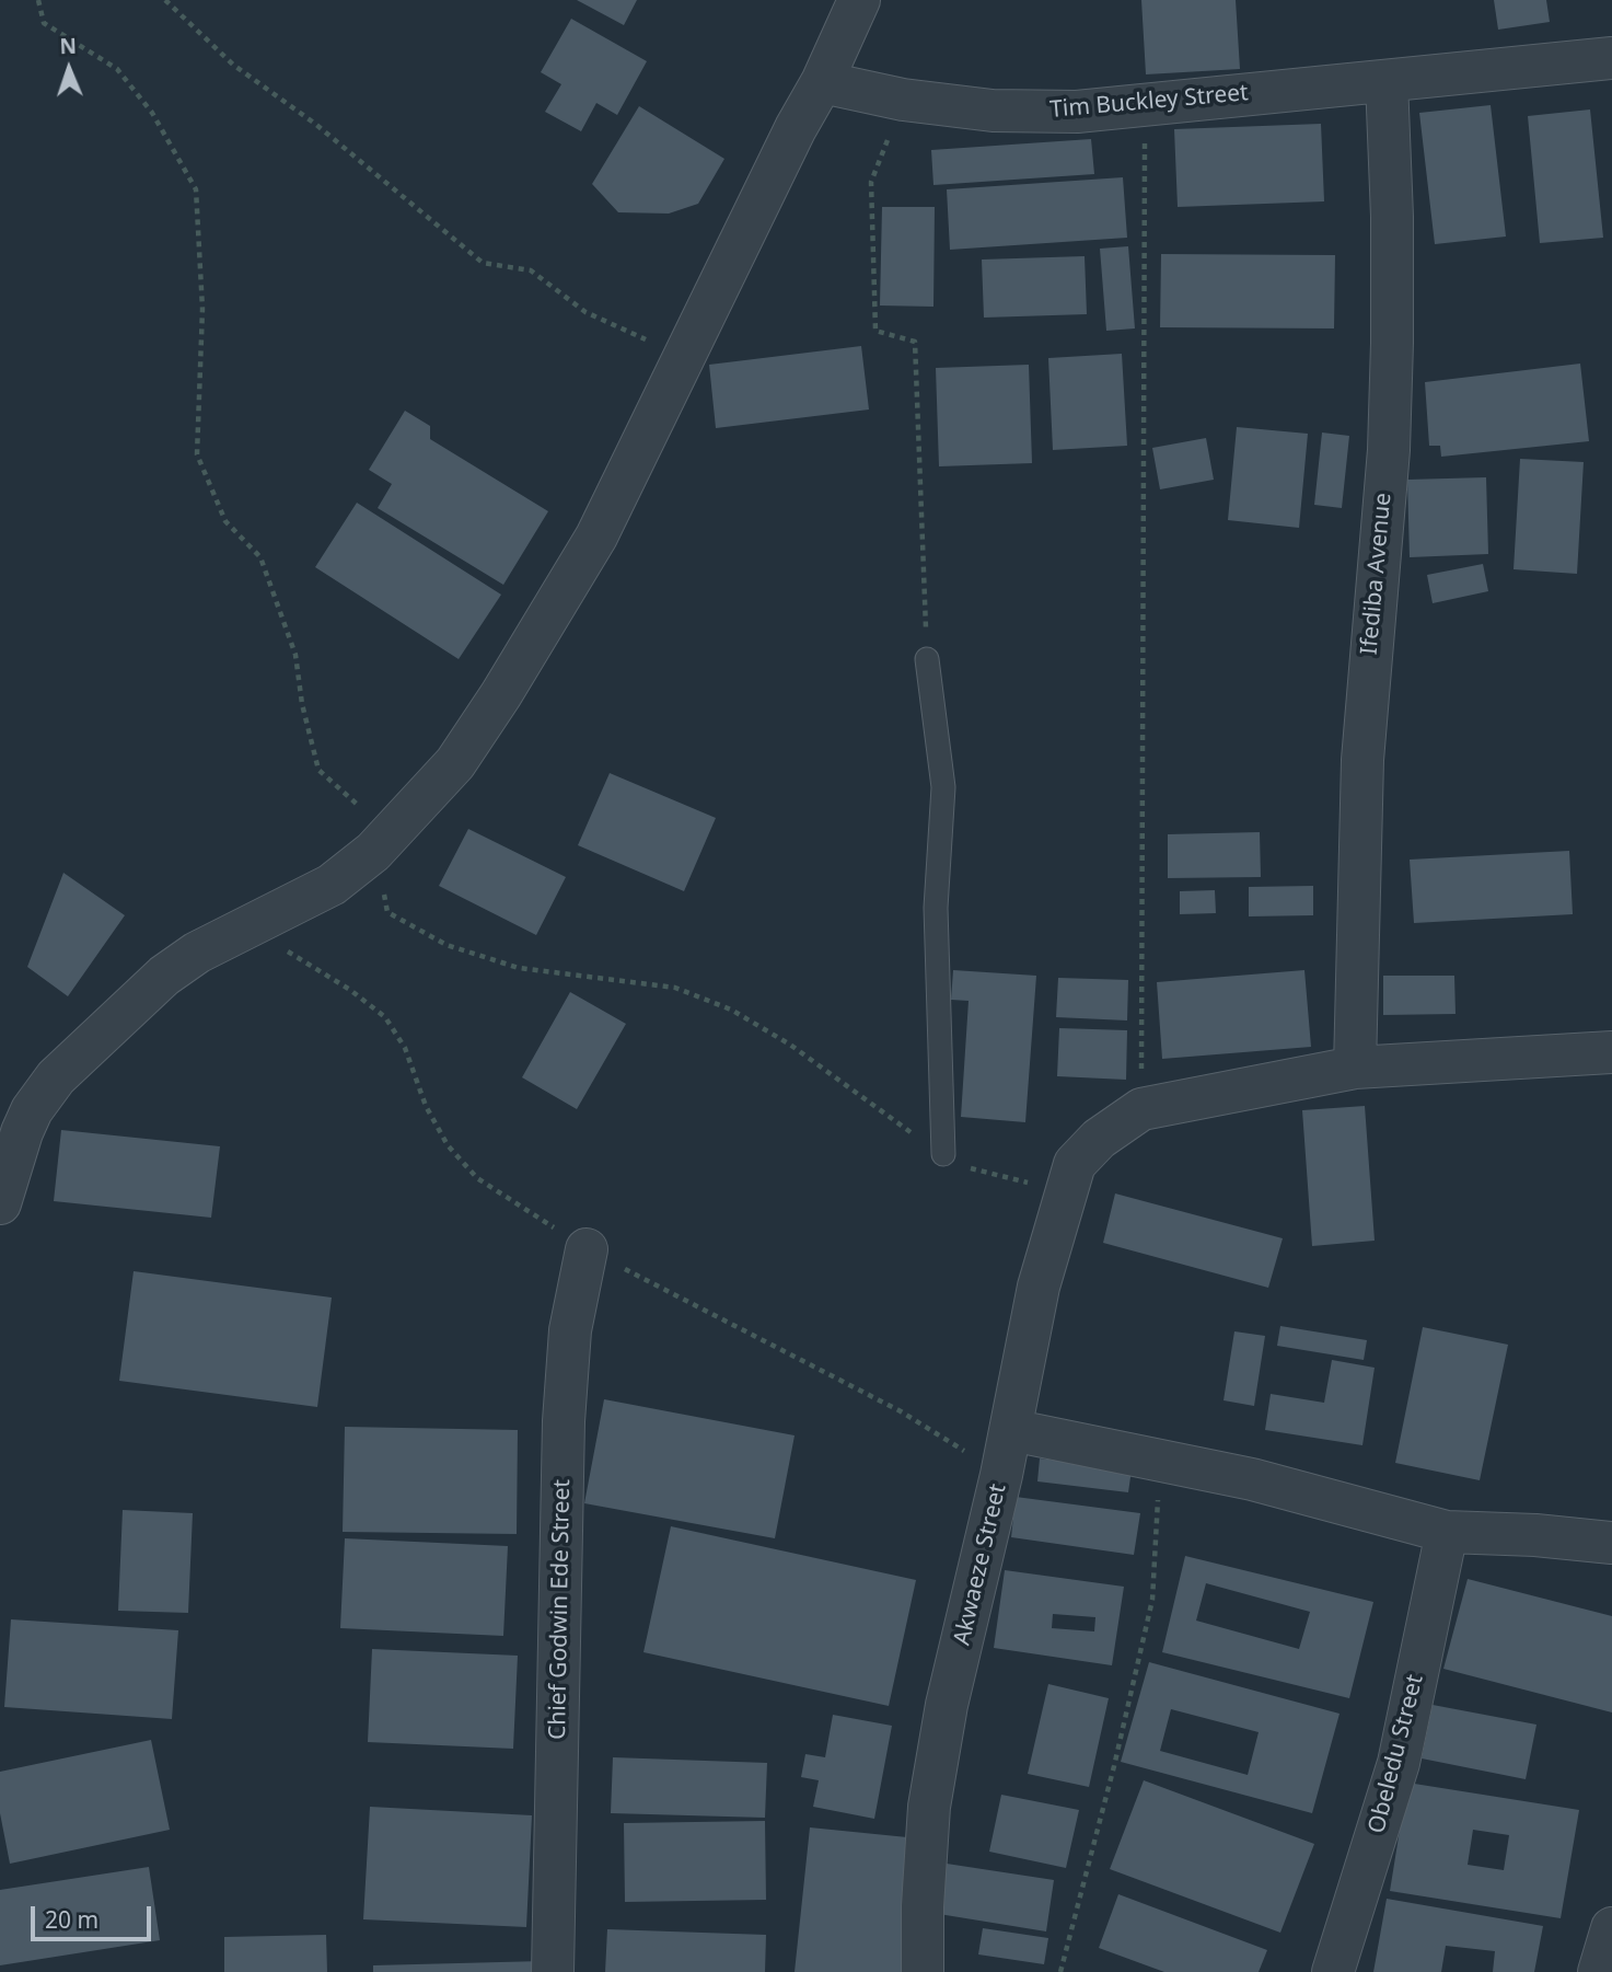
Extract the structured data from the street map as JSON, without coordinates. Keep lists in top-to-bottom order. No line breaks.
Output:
{"streets":{"street":["Tim Buckley Street","Ifediba Avenue","Akwaeze Street","Chief Godwin Ede Street","Obeledu Street"]},"crossings":[["Tim Buckley Street","Ifediba Avenue"]],"scale_bar":"20 m","north":"top"}
